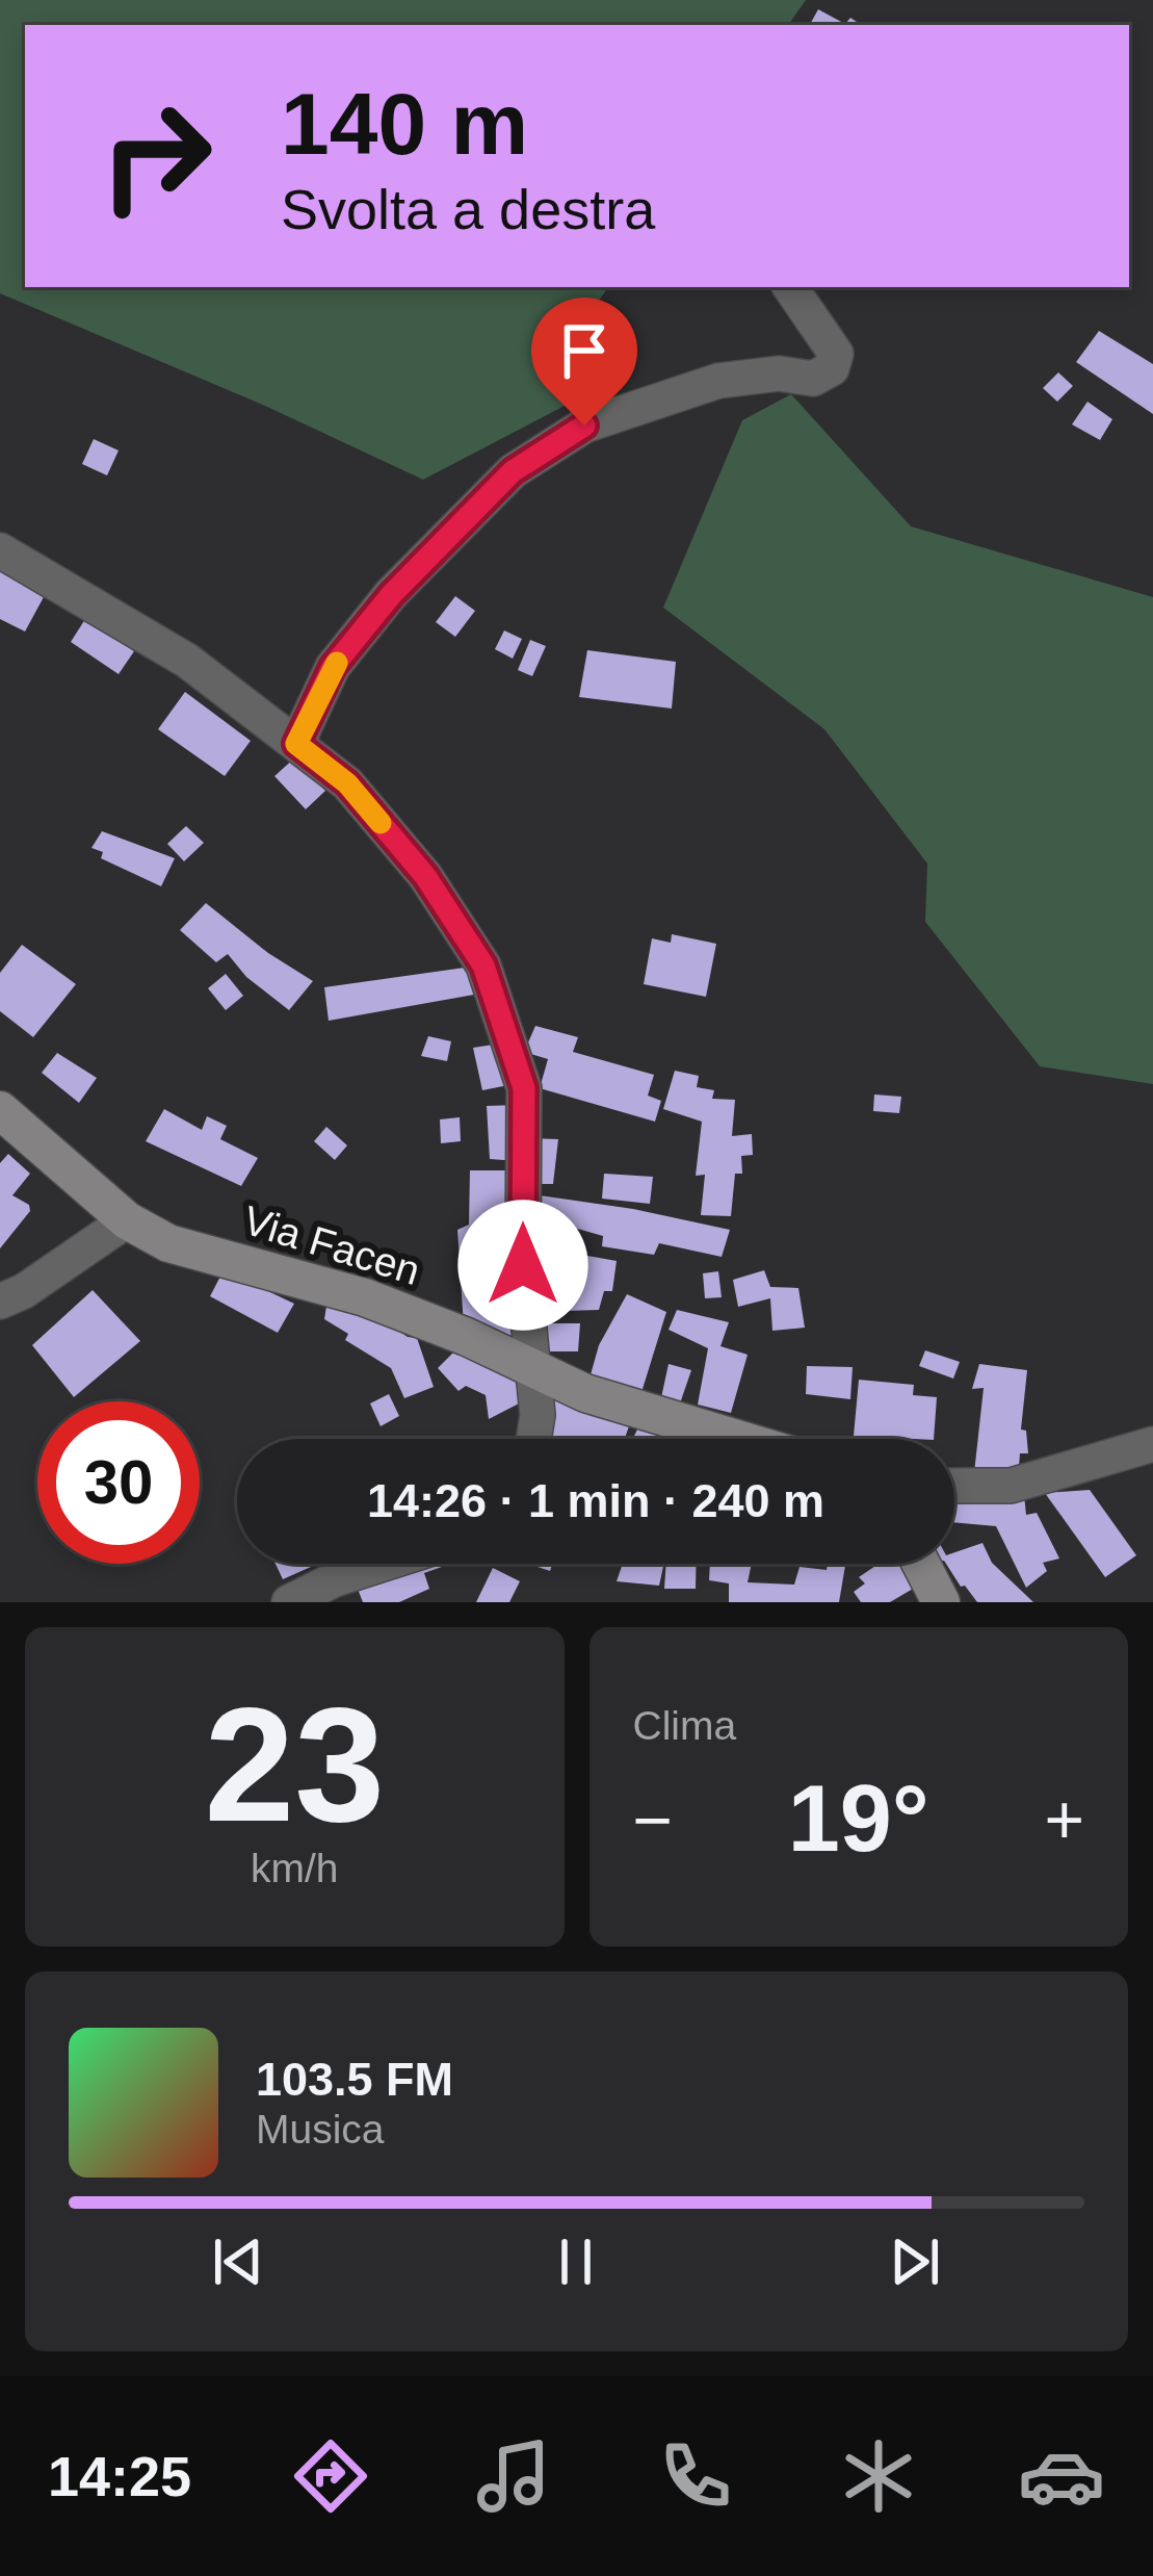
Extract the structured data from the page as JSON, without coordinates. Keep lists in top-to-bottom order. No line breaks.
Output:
{"streets":{"street":["Via Facen"]},"page":{"turn":["140 m","Svolta a destra"],"limit":"30","trip":"14:26 · 1 min · 240 m","tile":[["23","km/h"],"Clima"],"heat":["−","19°","+"],"song":["103.5 FM","Musica"],"tabs":"14:25"}}
